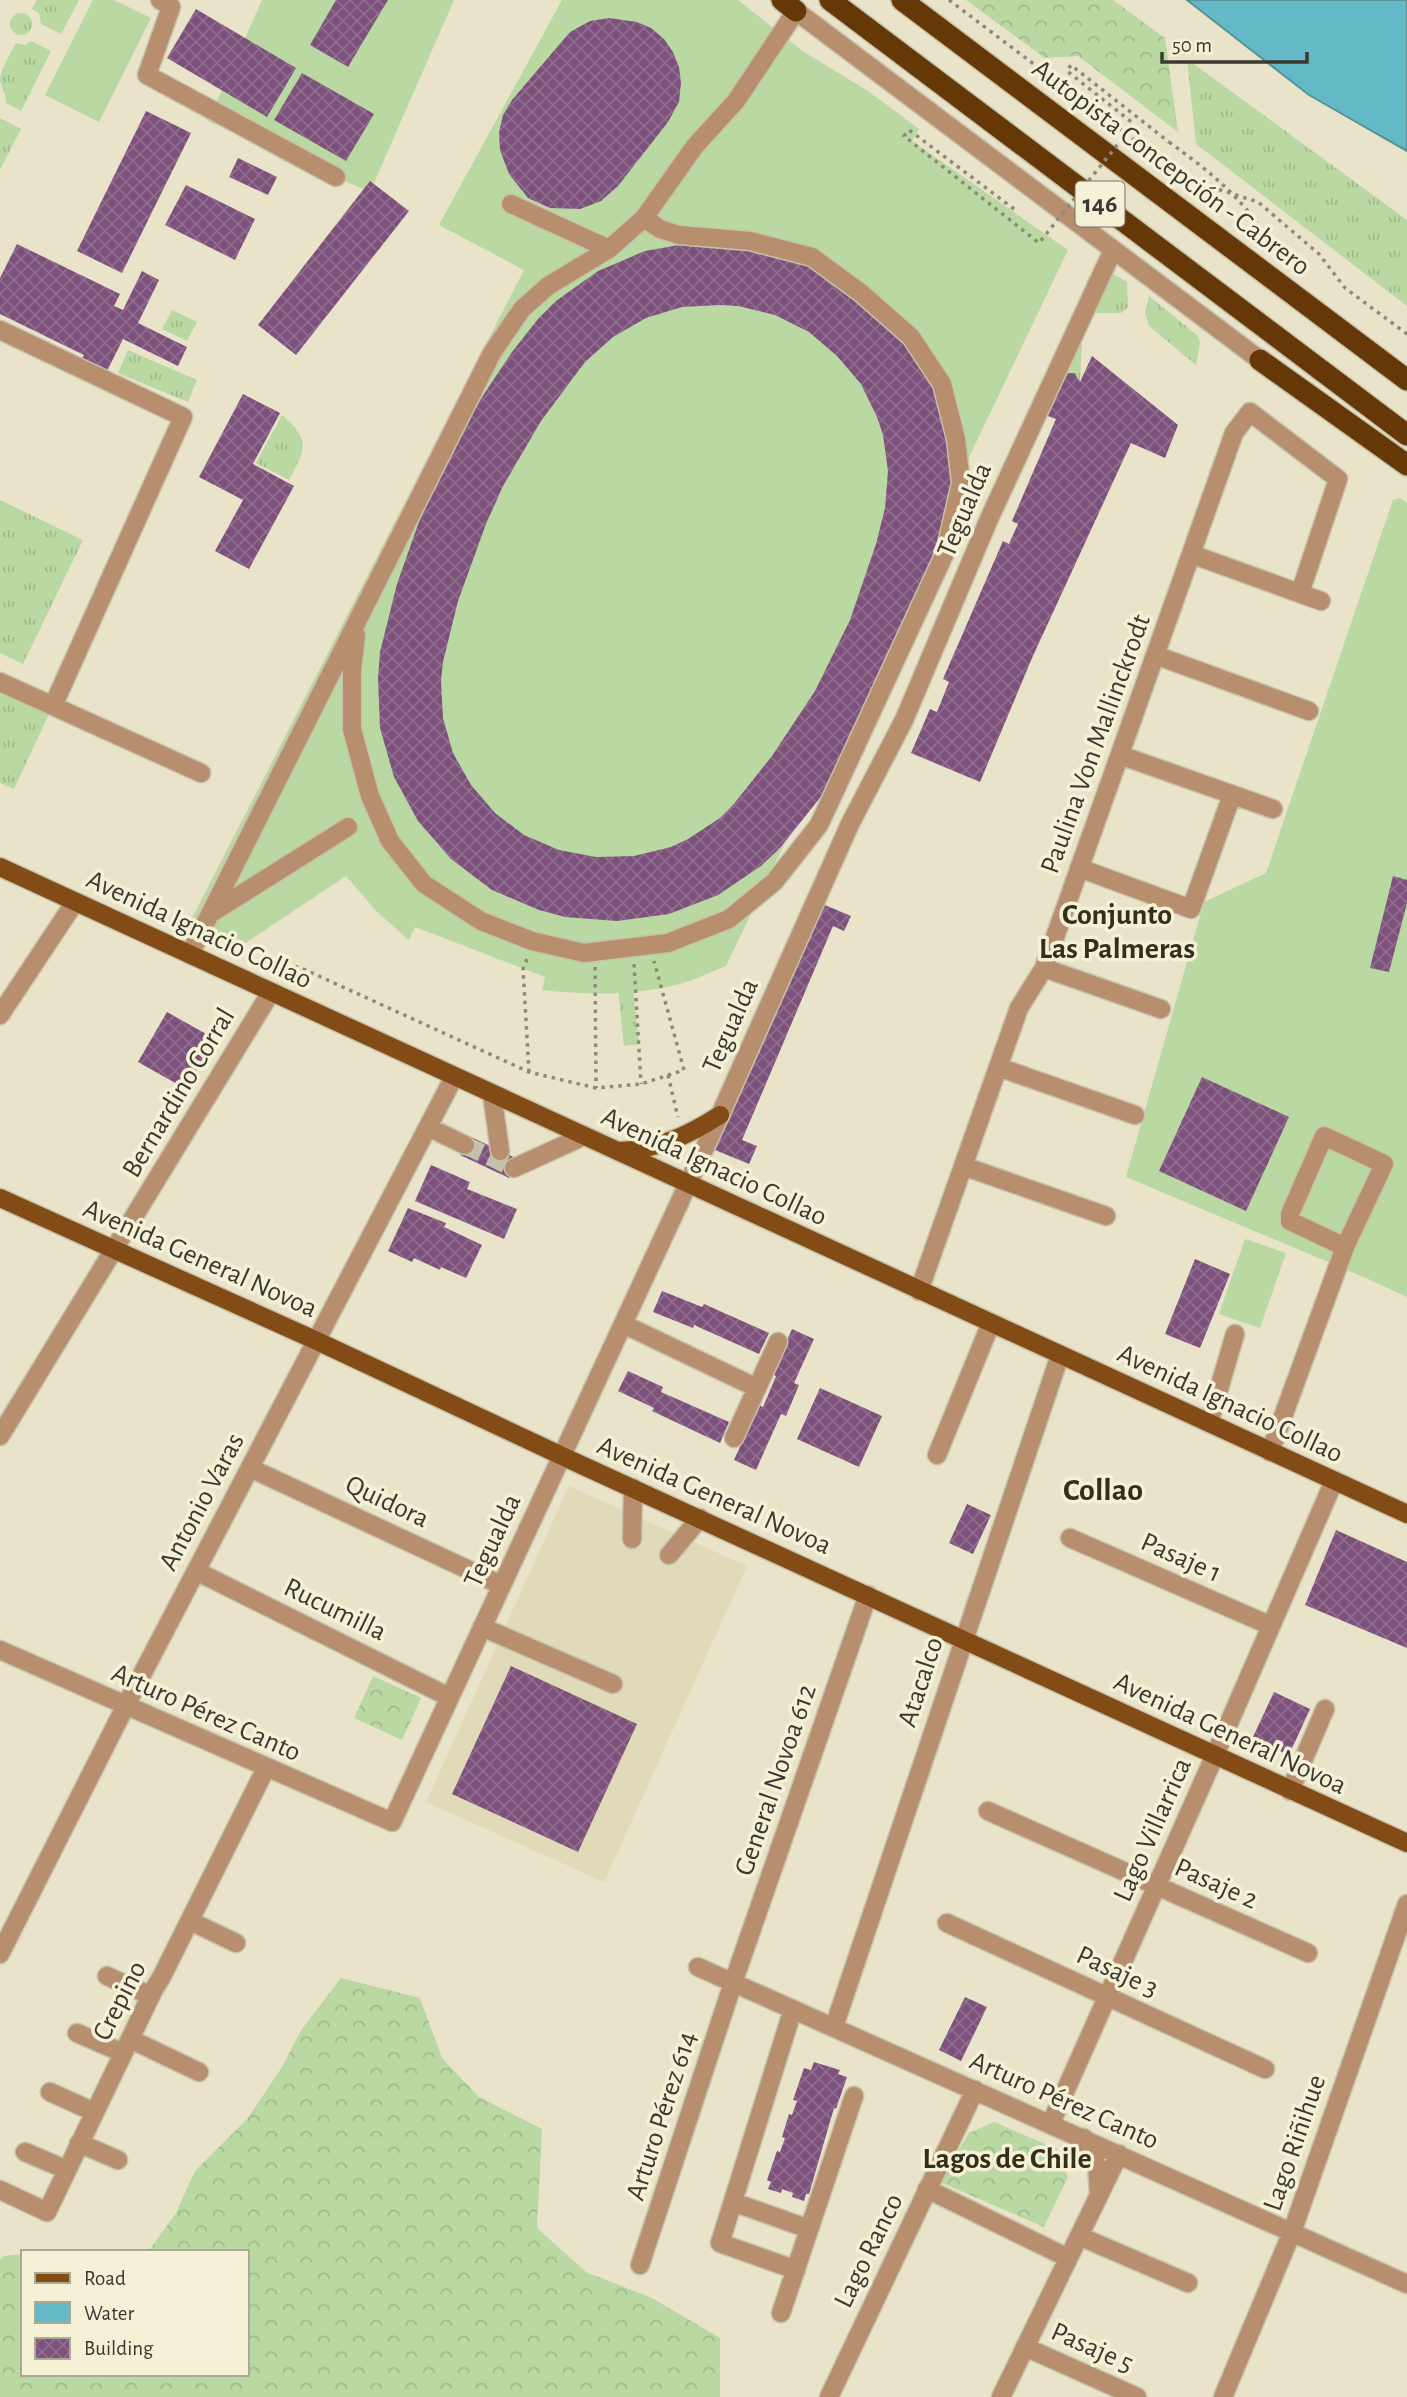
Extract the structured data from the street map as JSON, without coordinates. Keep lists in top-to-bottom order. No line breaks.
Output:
{"streets":{"highway":["Autopista Concepción - Cabrero","146"],"main road":["Avenida Ignacio Collao","Avenida General Novoa"],"street":["Tegualda","Paulina Von Mallinckrodt","Bernardino Corral","Antonio Varas","Quidora","Pasaje 1","Rucumilla","Atacalco","Arturo Pérez Canto","General Novoa 612","Lago Villarrica","Pasaje 2","Pasaje 3","Crepino","Arturo Pérez 614","Lago Riñihue","Lago Ranco","Pasaje 5"]},"crossings":[["Tegualda","Avenida Ignacio Collao"],["Tegualda","Avenida General Novoa"],["Tegualda","Quidora"],["Tegualda","Rucumilla"],["Tegualda","Arturo Pérez Canto"],["Paulina Von Mallinckrodt","Avenida Ignacio Collao"],["Avenida Ignacio Collao","Bernardino Corral"],["Avenida Ignacio Collao","Antonio Varas"],["Avenida Ignacio Collao","Atacalco"],["Avenida Ignacio Collao","Lago Villarrica"],["Bernardino Corral","Avenida General Novoa"],["Avenida General Novoa","Antonio Varas"],["Avenida General Novoa","Atacalco"],["Avenida General Novoa","General Novoa 612"],["Avenida General Novoa","Lago Villarrica"],["Antonio Varas","Quidora"],["Antonio Varas","Rucumilla"],["Antonio Varas","Arturo Pérez Canto"],["Pasaje 1","Lago Villarrica"],["Atacalco","Arturo Pérez Canto"],["Arturo Pérez Canto","General Novoa 612"],["Arturo Pérez Canto","Lago Villarrica"],["Arturo Pérez Canto","Crepino"],["Arturo Pérez Canto","Arturo Pérez 614"],["Arturo Pérez Canto","Lago Riñihue"],["Arturo Pérez Canto","Lago Ranco"],["General Novoa 612","Arturo Pérez 614"],["Lago Villarrica","Pasaje 2"],["Lago Villarrica","Pasaje 3"]],"districts":["Conjunto Las Palmeras","Collao","Lagos de Chile"],"legend":["Road","Water","Building"],"scale_bar":"50 m"}
